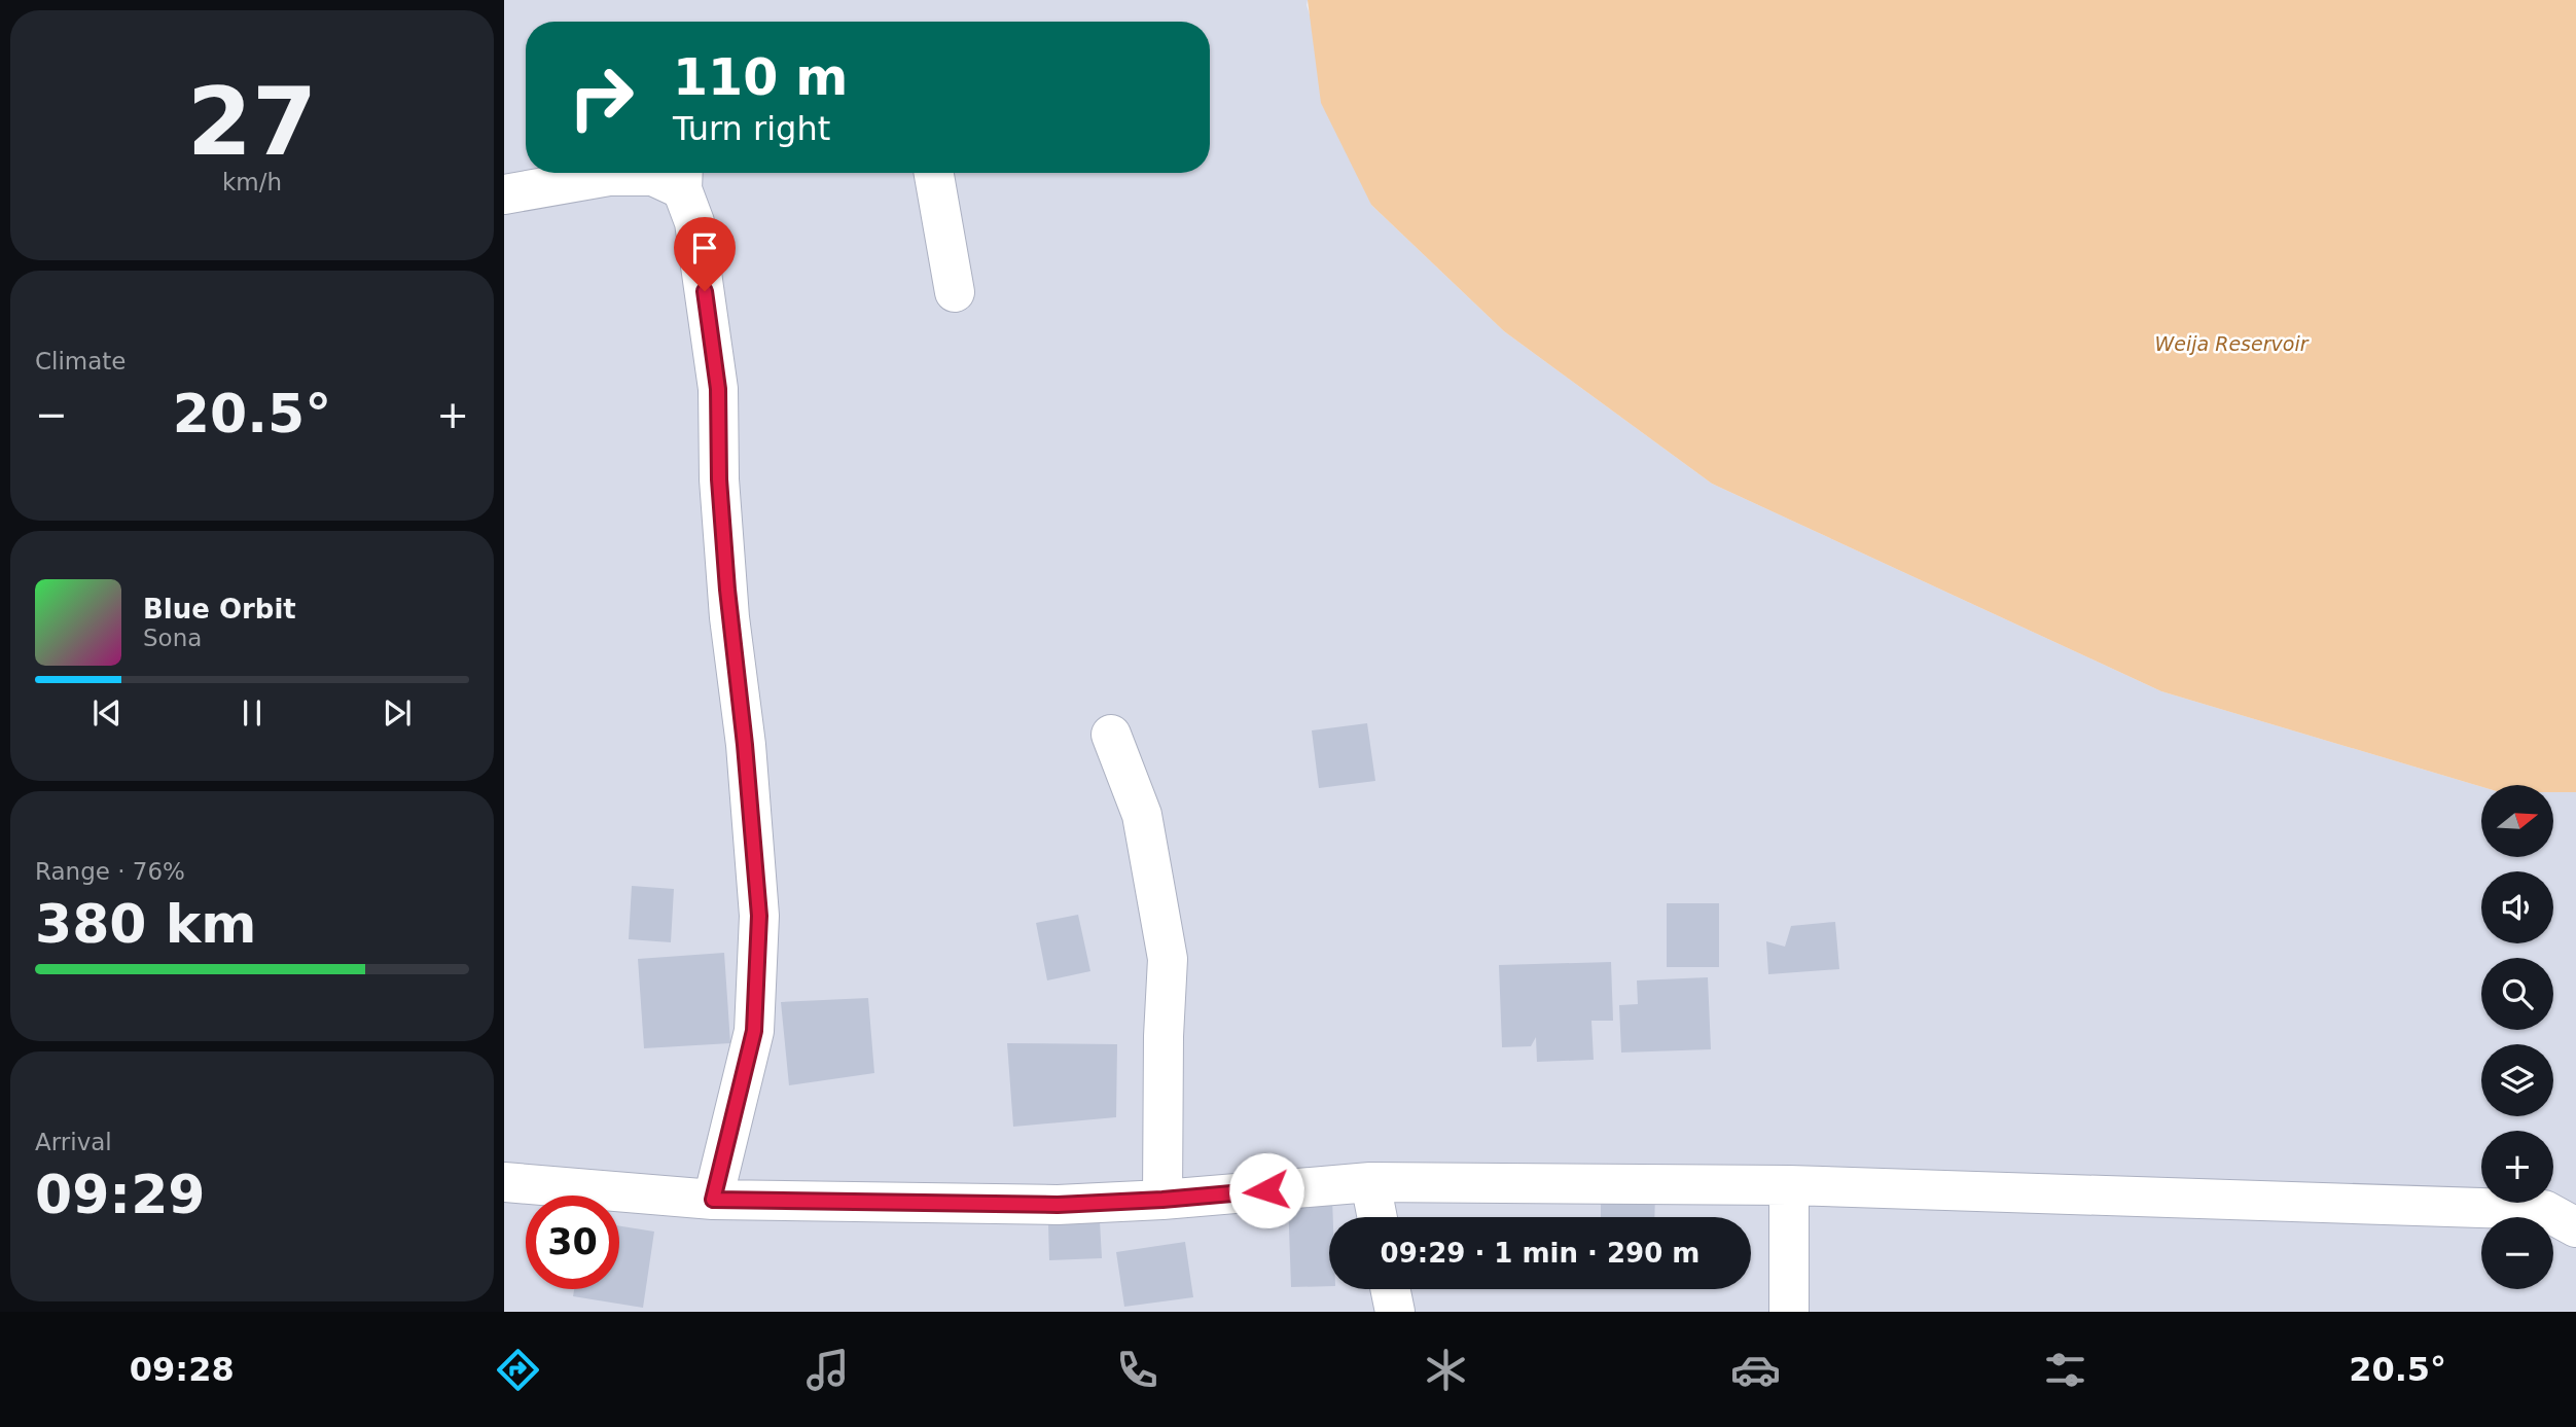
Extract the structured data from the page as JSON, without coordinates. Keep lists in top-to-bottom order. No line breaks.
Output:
{"water":["Weija Reservoir"],"north":"right","page":{"tile":[["27","km/h"],"Climate",["Range · 76%","380 km"],["Arrival","09:29"]],"turn":["110 m","Turn right"],"heat":["−","20.5°","+"],"song":["Blue Orbit","Sona"],"map_buttons":["+","−"],"limit":"30","trip":"09:29 · 1 min · 290 m","tabs":["09:28","20.5°"]}}
